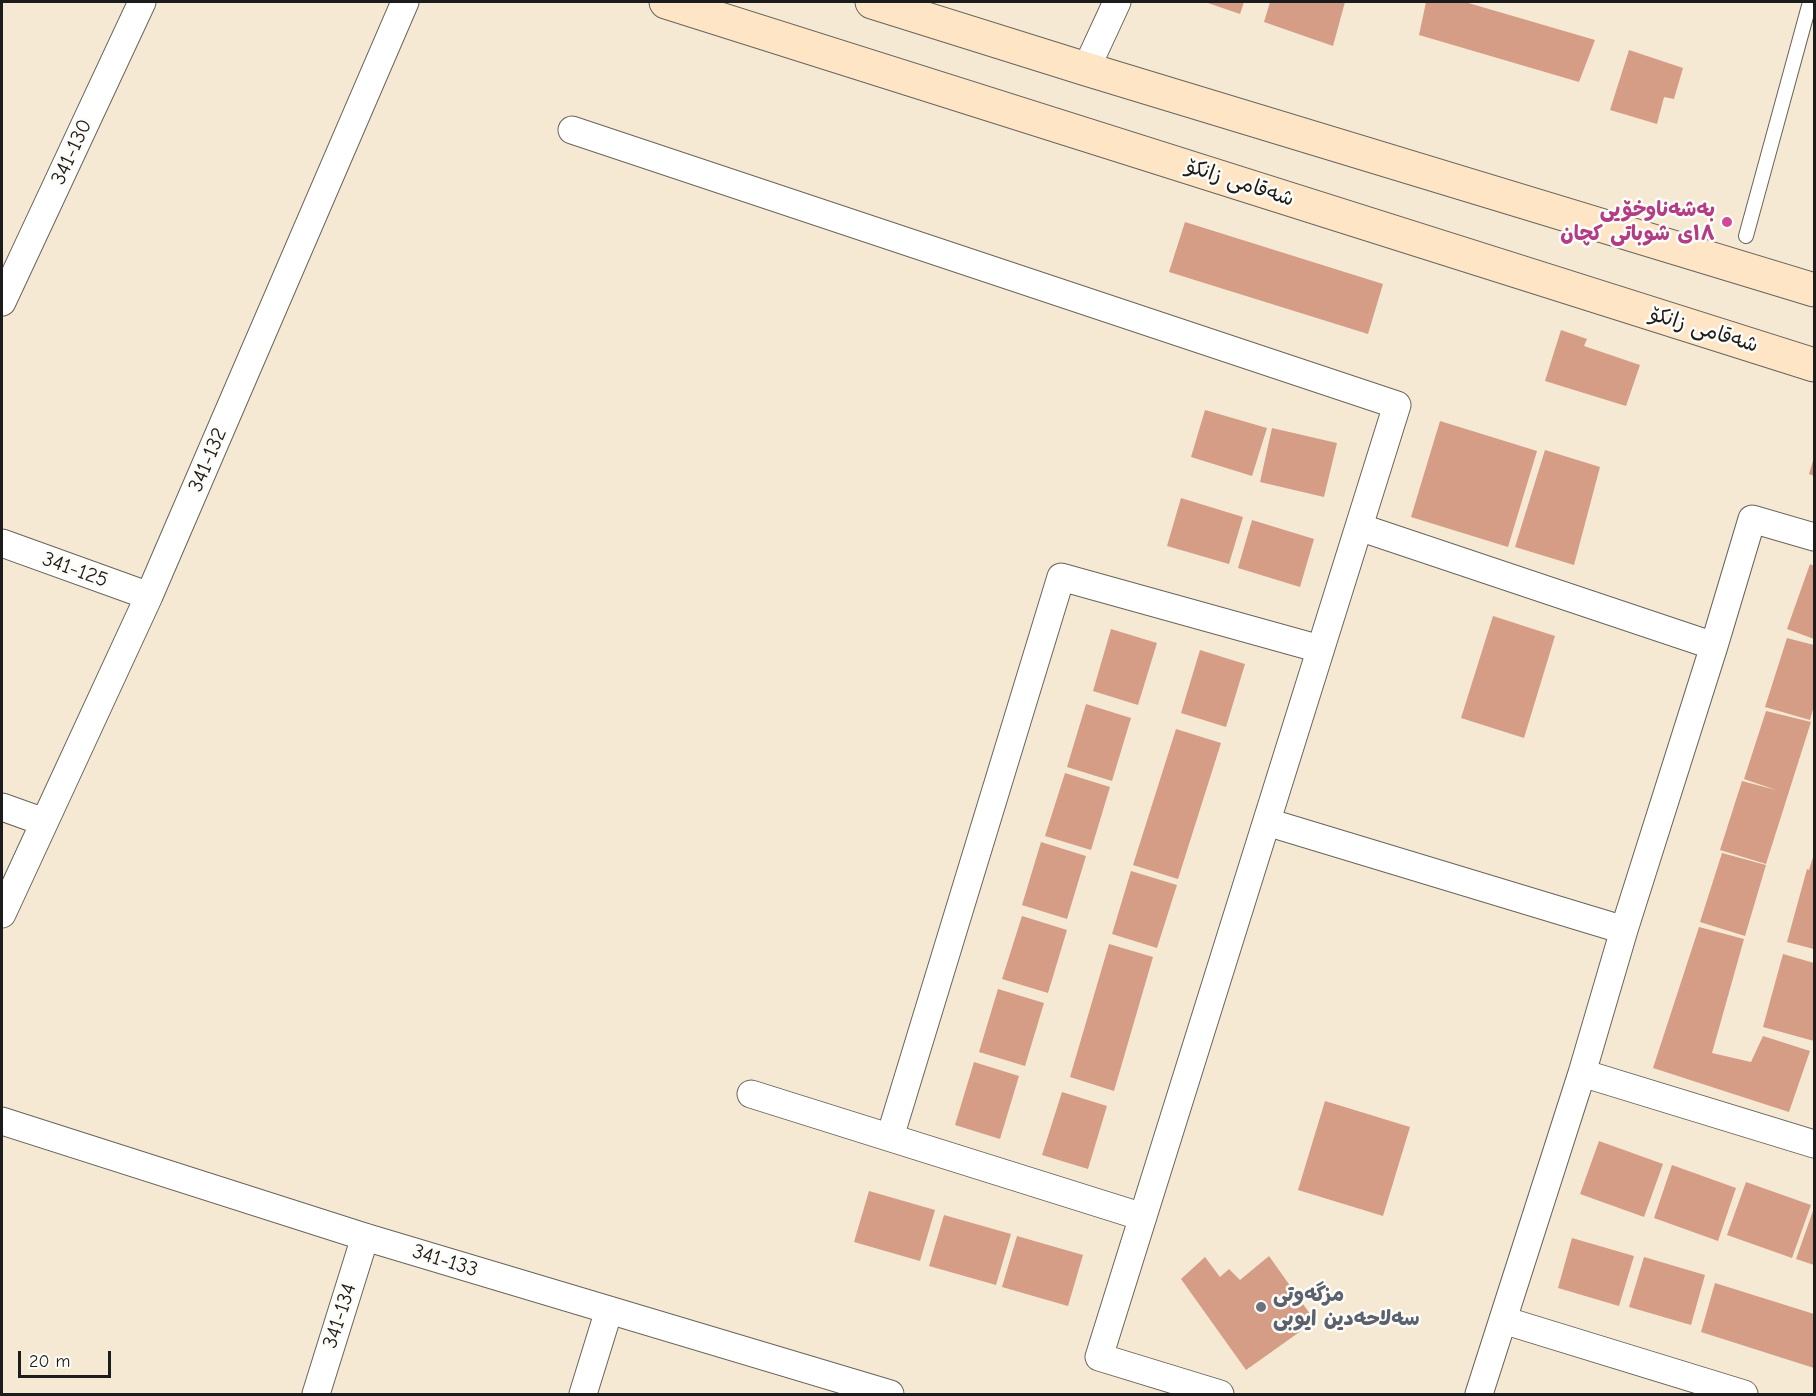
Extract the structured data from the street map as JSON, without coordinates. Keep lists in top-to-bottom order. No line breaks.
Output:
{"streets":{"main road":["شەقامی زانکۆ"],"street":["341-130","341-132","341-125","341-133","341-134"]},"crossings":[["341-132","341-125"],["341-133","341-134"]],"places":["بەشەناوخۆیی ١٨ی شوباتی کچان","مزگەوتی سەلاحەدین ایوبی"],"scale_bar":"20 m"}
